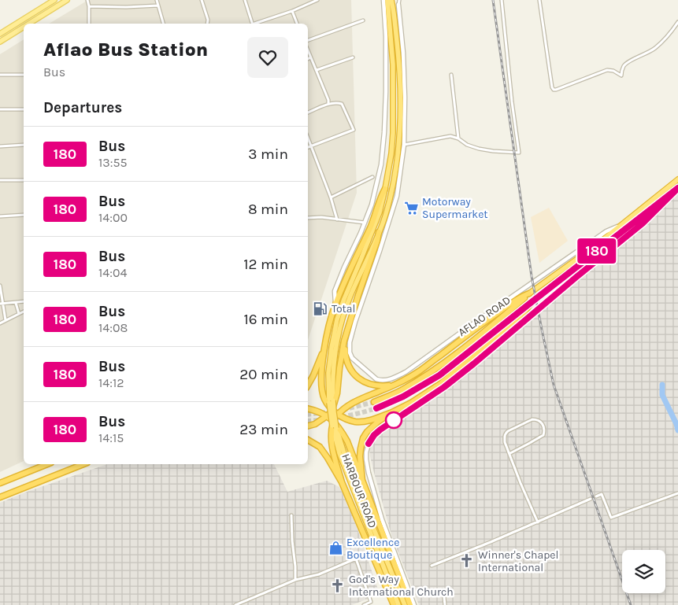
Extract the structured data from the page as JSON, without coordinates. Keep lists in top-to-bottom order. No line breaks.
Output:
{"streets":{"highway":["AFLAO ROAD","HARBOUR ROAD"]},"crossings":[["AFLAO ROAD","HARBOUR ROAD"]],"places":{"supermarket":["Motorway Supermarket"],"fuel station":["Total"],"shop":["Excellence Boutique"],"church":["Winner's Chapel International","God's Way International Church"]},"lines":["bus line 180"],"page":{"on_map":"180","heading":[["Aflao Bus Station","Bus"],"Departures"],"list":[{"mark":"180","name":"Bus","note":"13:55","value":"3 min"},{"mark":"180","name":"Bus","note":"14:00","value":"8 min"},{"mark":"180","name":"Bus","note":"14:04","value":"12 min"},{"mark":"180","name":"Bus","note":"14:08","value":"16 min"},{"mark":"180","name":"Bus","note":"14:12","value":"20 min"},{"mark":"180","name":"Bus","note":"14:15","value":"23 min"}]}}
